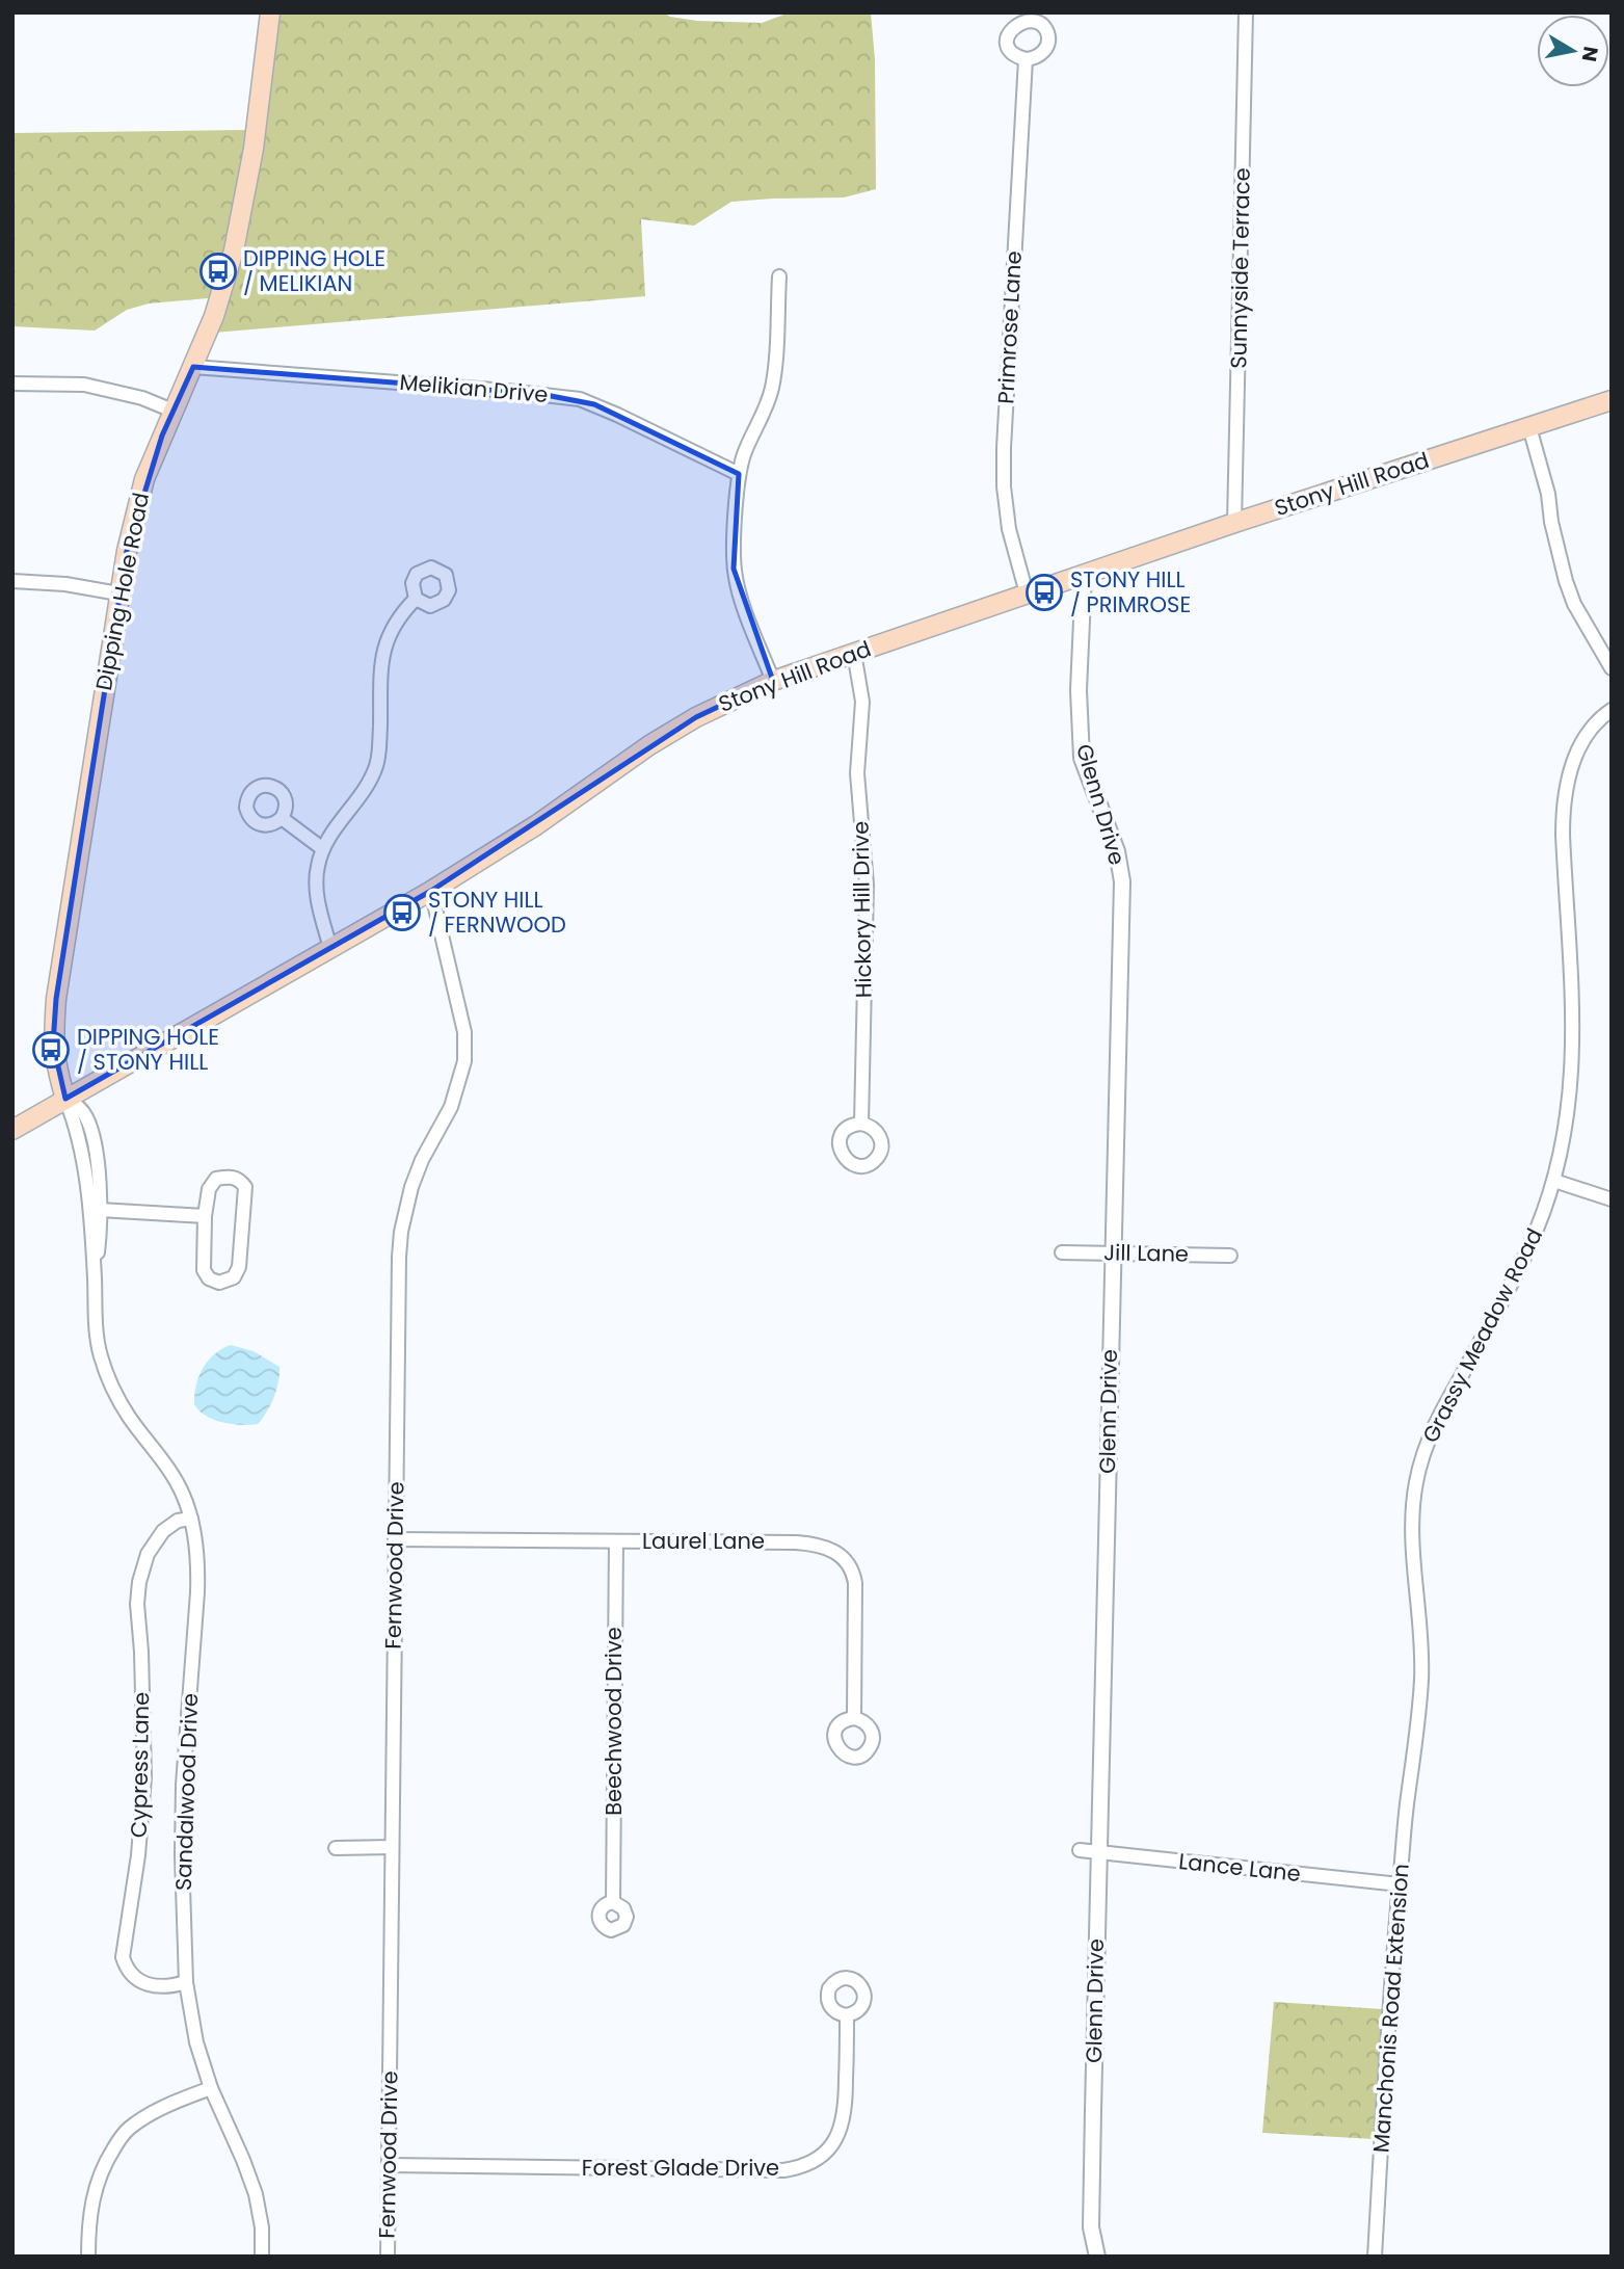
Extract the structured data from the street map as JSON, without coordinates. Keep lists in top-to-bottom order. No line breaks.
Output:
{"streets":{"main road":["Stony Hill Road","Dipping Hole Road"],"street":["Sunnyside Terrace","Primrose Lane","Melikian Drive","Glenn Drive","Hickory Hill Drive","Jill Lane","Grassy Meadow Road","Laurel Lane","Fernwood Drive","Beechwood Drive","Cypress Lane","Sandalwood Drive","Lance Lane","Manchonis Road Extension","Forest Glade Drive"]},"crossings":[["Sunnyside Terrace","Stony Hill Road"],["Primrose Lane","Stony Hill Road"],["Melikian Drive","Dipping Hole Road"],["Stony Hill Road","Dipping Hole Road"],["Stony Hill Road","Glenn Drive"],["Stony Hill Road","Hickory Hill Drive"],["Stony Hill Road","Fernwood Drive"],["Glenn Drive","Jill Lane"],["Glenn Drive","Lance Lane"],["Grassy Meadow Road","Manchonis Road Extension"],["Laurel Lane","Fernwood Drive"],["Laurel Lane","Beechwood Drive"],["Fernwood Drive","Forest Glade Drive"],["Cypress Lane","Sandalwood Drive"],["Lance Lane","Manchonis Road Extension"]],"places":{"bus stop":["DIPPING HOLE / MELIKIAN","STONY HILL / PRIMROSE","STONY HILL / FERNWOOD","DIPPING HOLE / STONY HILL"]},"north":"right"}
